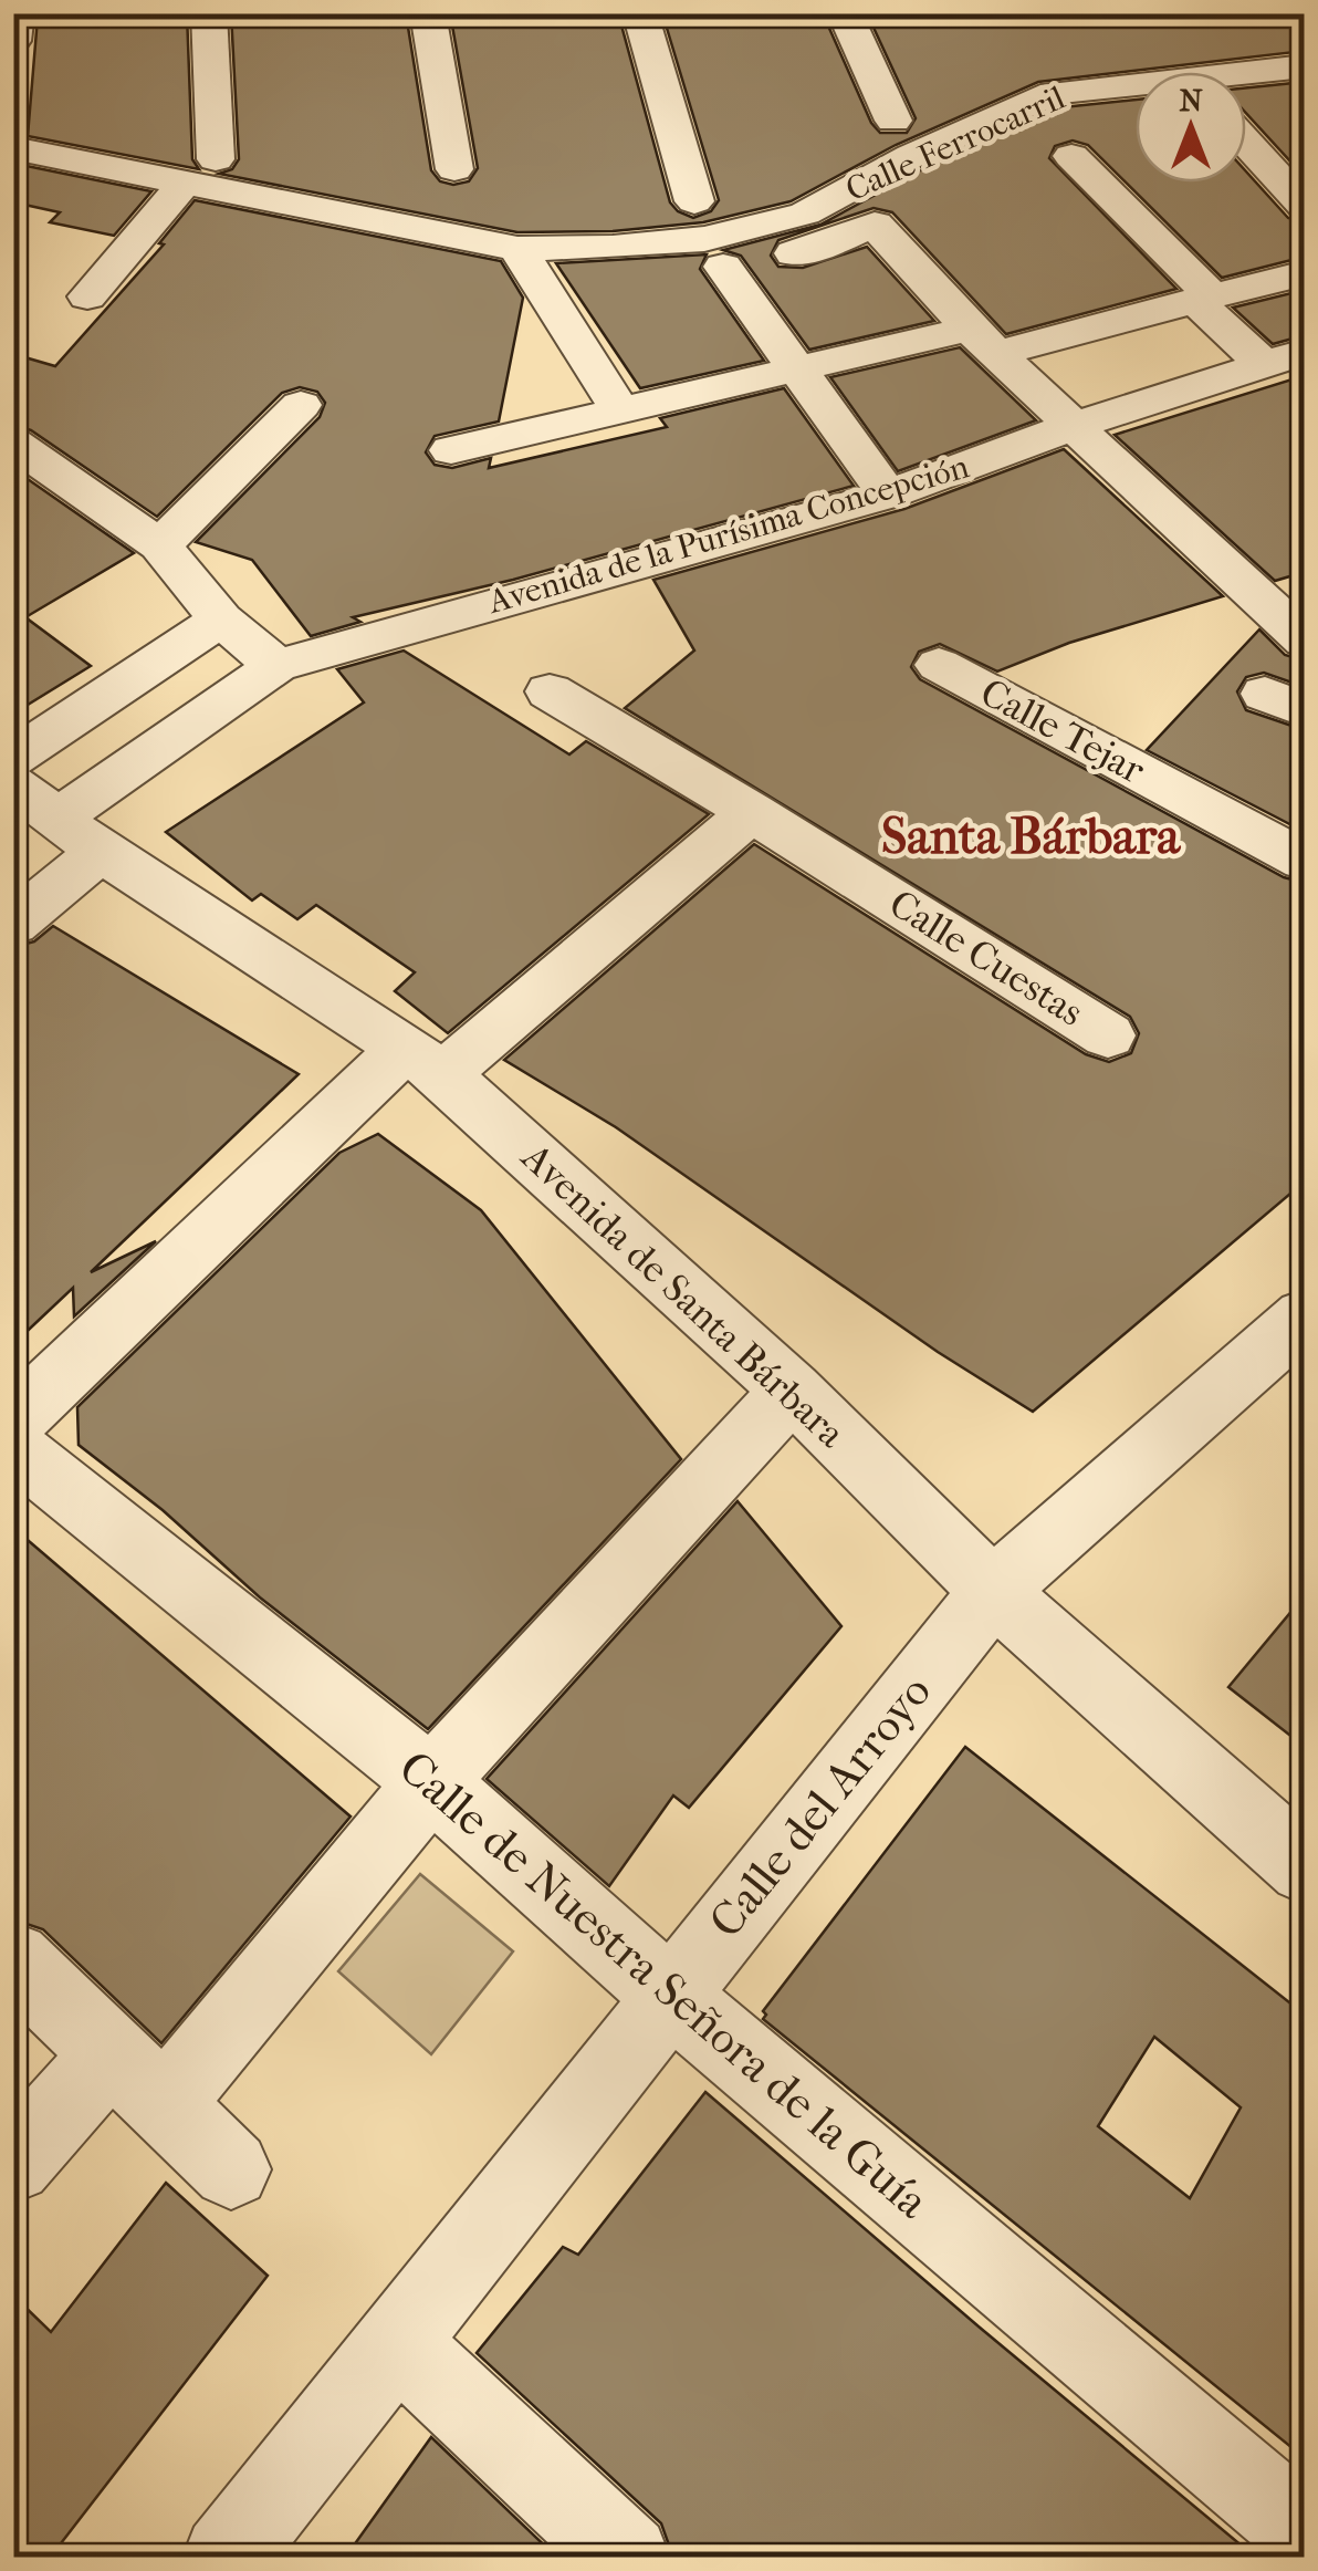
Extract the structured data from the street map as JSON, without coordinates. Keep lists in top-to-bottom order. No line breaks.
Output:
{"streets":{"street":["Calle Ferrocarril","Avenida de la Purísima Concepción","Calle Tejar","Calle Cuestas","Avenida de Santa Bárbara","Calle del Arroyo","Calle de Nuestra Señora de la Guía"]},"crossings":[["Avenida de la Purísima Concepción","Avenida de Santa Bárbara"],["Avenida de Santa Bárbara","Calle del Arroyo"],["Calle del Arroyo","Calle de Nuestra Señora de la Guía"]],"districts":["Santa Bárbara"],"north":"top"}
